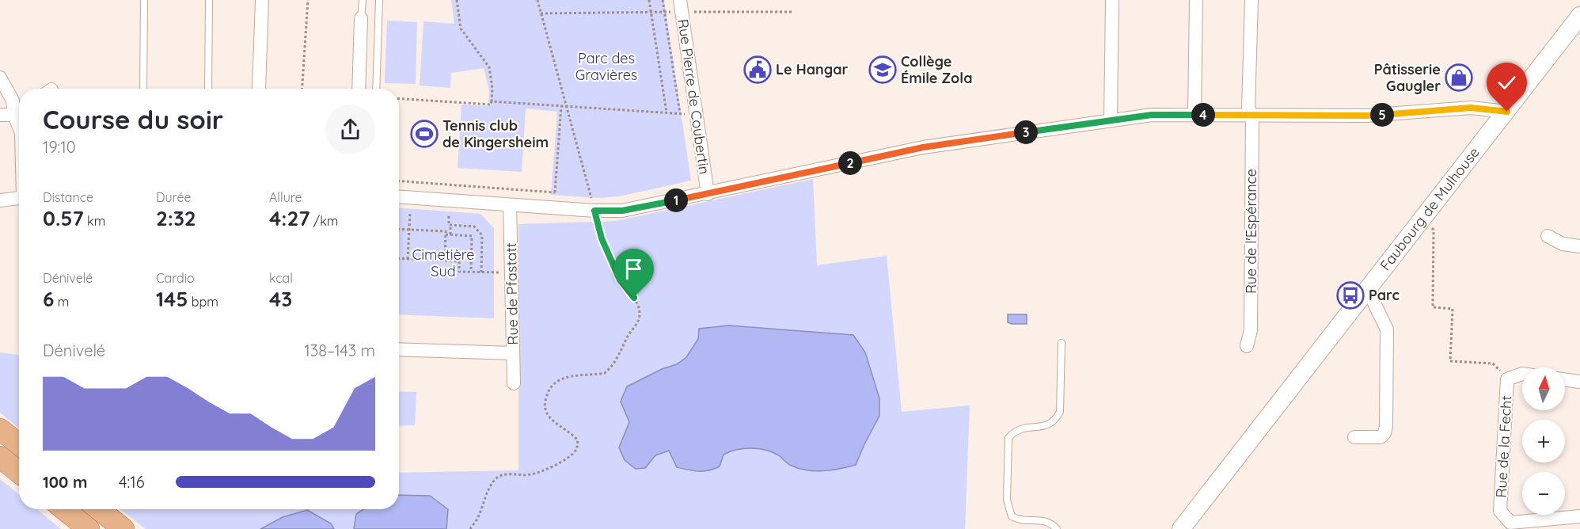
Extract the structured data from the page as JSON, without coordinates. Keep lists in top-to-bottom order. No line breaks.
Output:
{"streets":{"main road":["Faubourg de Mulhouse"],"street":["Rue Pierre de Coubertin","Rue de l'Espérance","Rue de Pfastatt","Rue de la Fecht"]},"parks":["Parc des Gravières","Cimetière Sud"],"places":{"public building":["Le Hangar"],"school or university":["Collège Émile Zola"],"shop":["Pâtisserie Gaugler"],"sports":["Tennis club de Kingersheim"],"bus stop":["Parc"]},"north":"top","page":{"heading":["Course du soir","19:10"],"pins":["4","5","3","2","1"],"stats":[["Distance","0.57 km"],["Durée","2:32"],["Allure","4:27 /km"],["Dénivelé","6 m"],["Cardio","145 bpm"],["kcal","43"]],"chart":["Dénivelé","138–143 m"],"map_buttons":["+","−"],"list":[{"name":"100 m","note":"4:16"}]}}
